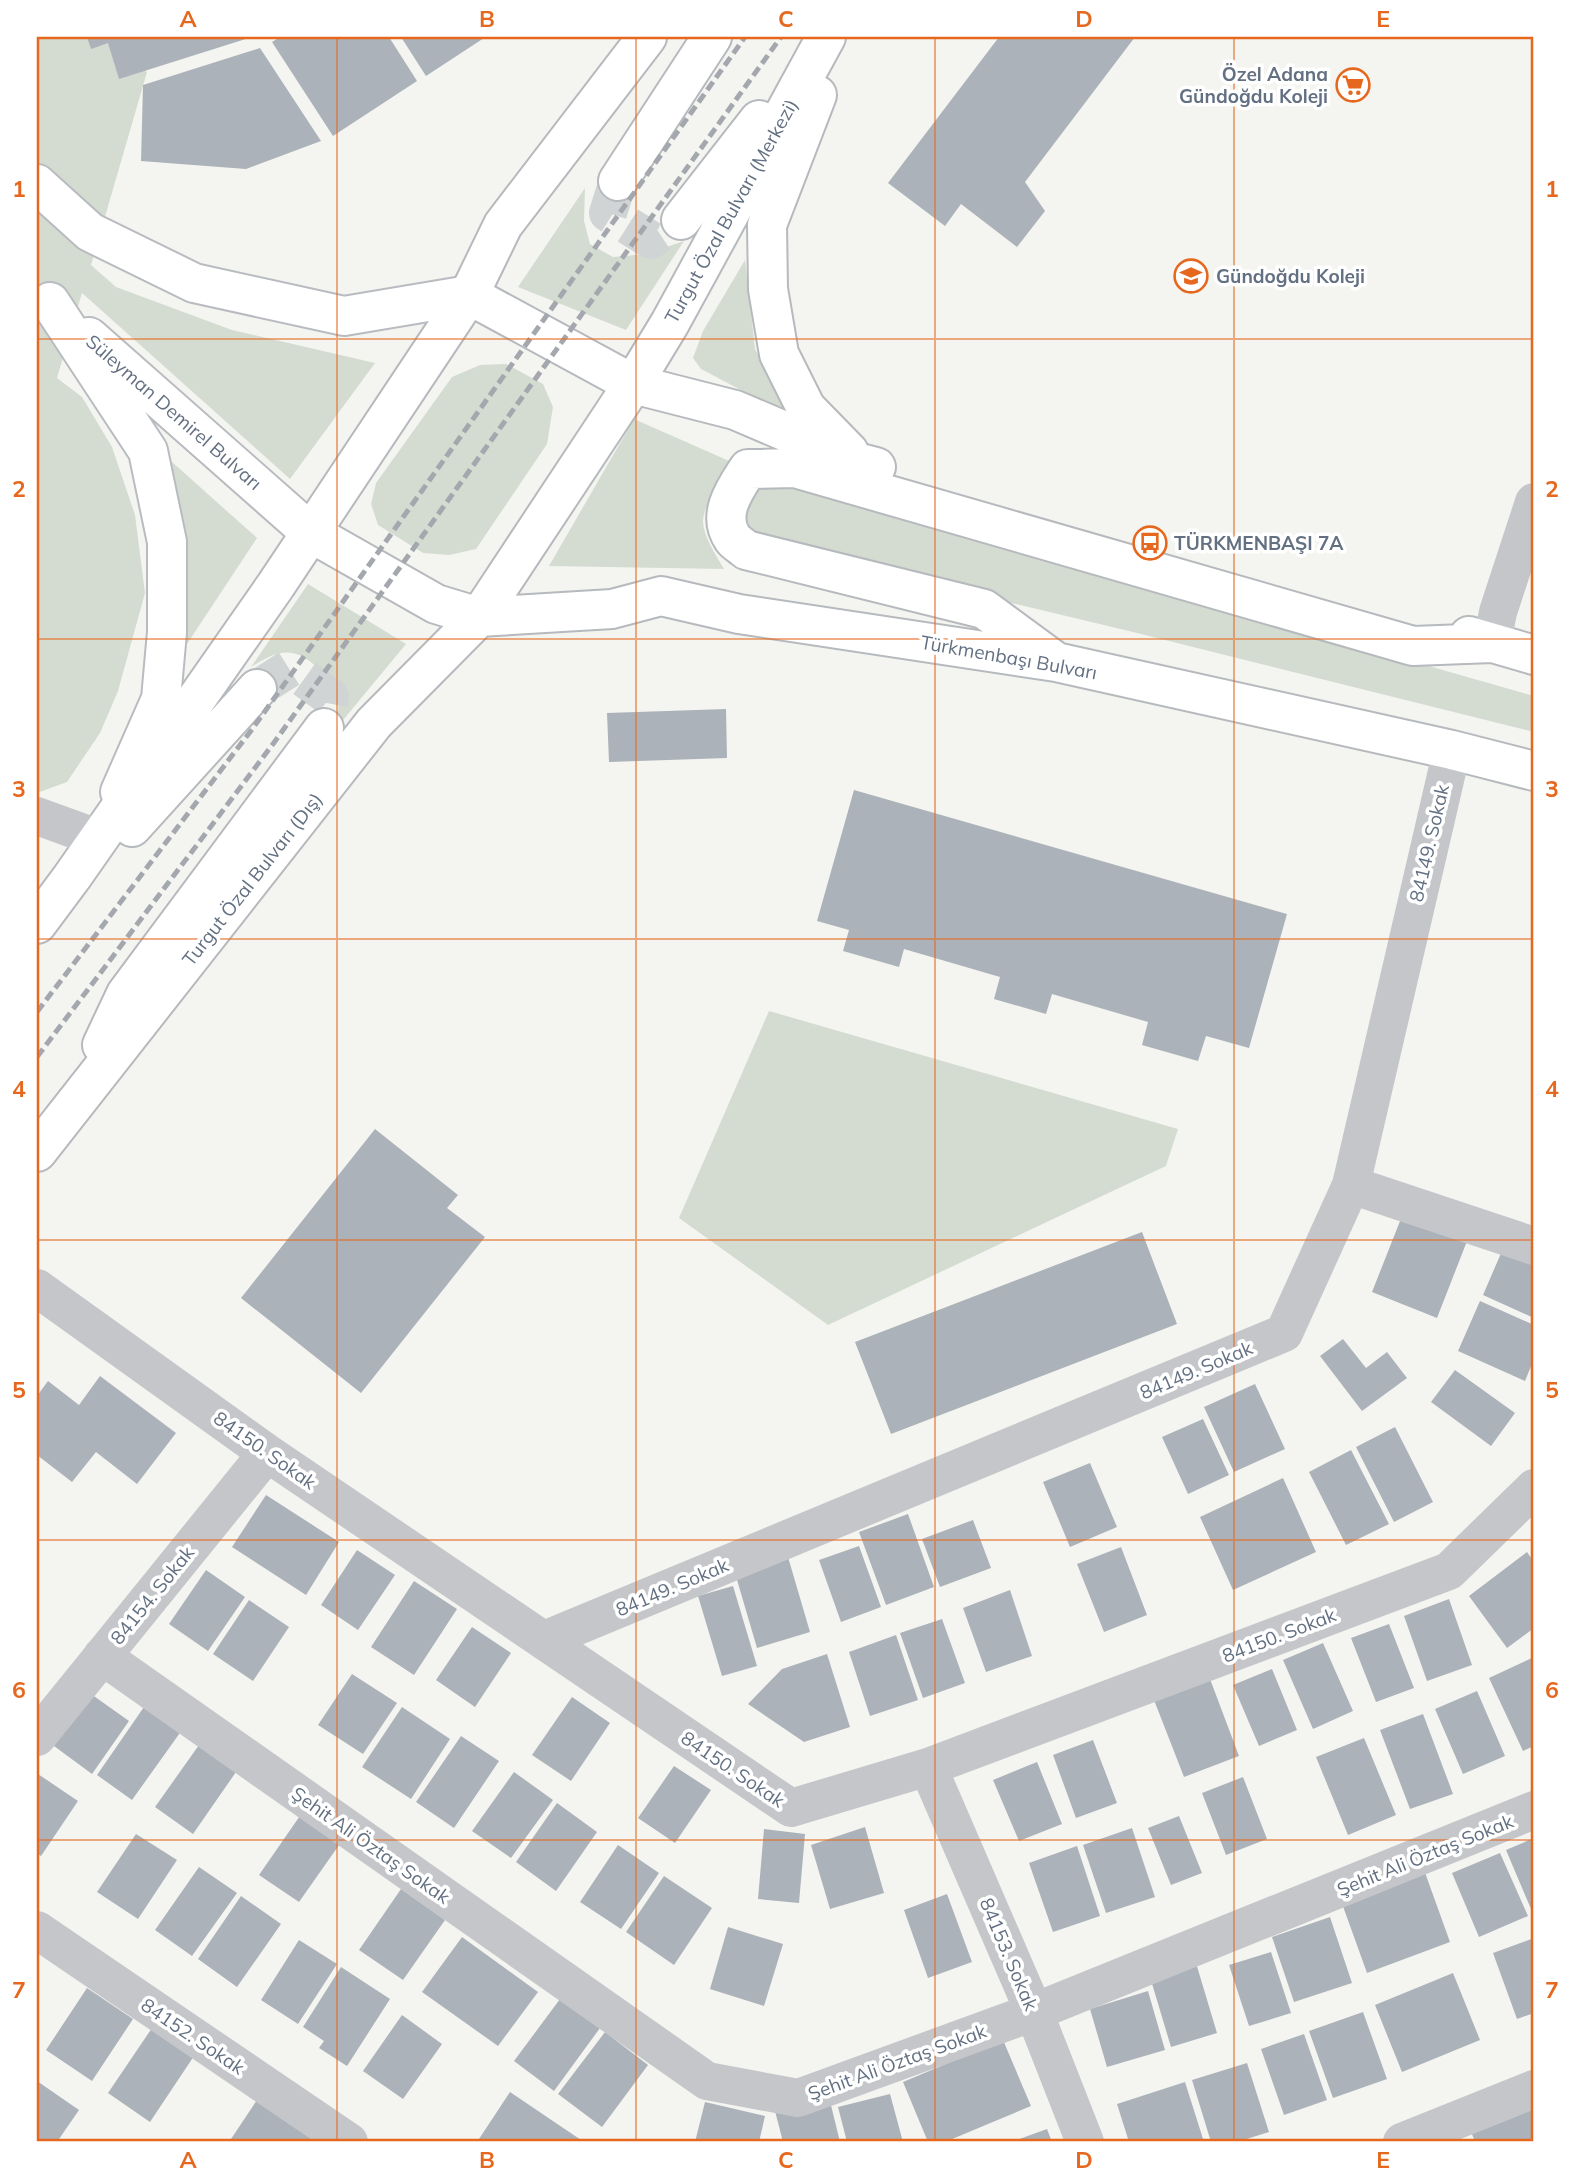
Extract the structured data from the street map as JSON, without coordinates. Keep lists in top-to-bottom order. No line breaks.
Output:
{"streets":{"main road":["Turgut Özal Bulvarı (Merkezi)","Süleyman Demirel Bulvarı","Türkmenbaşı Bulvarı","Turgut Özal Bulvarı (Dış)"],"street":["84149. Sokak","84150. Sokak","84154. Sokak","Şehit Ali Öztaş Sokak","84153. Sokak","84152. Sokak"]},"crossings":[["Turgut Özal Bulvarı (Merkezi)","Süleyman Demirel Bulvarı"],["Turgut Özal Bulvarı (Merkezi)","Türkmenbaşı Bulvarı"],["Turgut Özal Bulvarı (Merkezi)","Turgut Özal Bulvarı (Dış)"],["Süleyman Demirel Bulvarı","Türkmenbaşı Bulvarı"],["Süleyman Demirel Bulvarı","Turgut Özal Bulvarı (Dış)"],["Türkmenbaşı Bulvarı","84149. Sokak"],["Türkmenbaşı Bulvarı","Turgut Özal Bulvarı (Dış)"],["84149. Sokak","84150. Sokak"],["84150. Sokak","84154. Sokak"],["84150. Sokak","84153. Sokak"],["84154. Sokak","Şehit Ali Öztaş Sokak"],["Şehit Ali Öztaş Sokak","84153. Sokak"]],"places":{"supermarket":["Özel Adana Gündoğdu Koleji"],"school or university":["Gündoğdu Koleji"],"bus stop":["TÜRKMENBAŞI 7A"]},"grid":{"columns":["A","B","C","D","E"],"rows":["1","2","3","4","5","6","7"]}}
